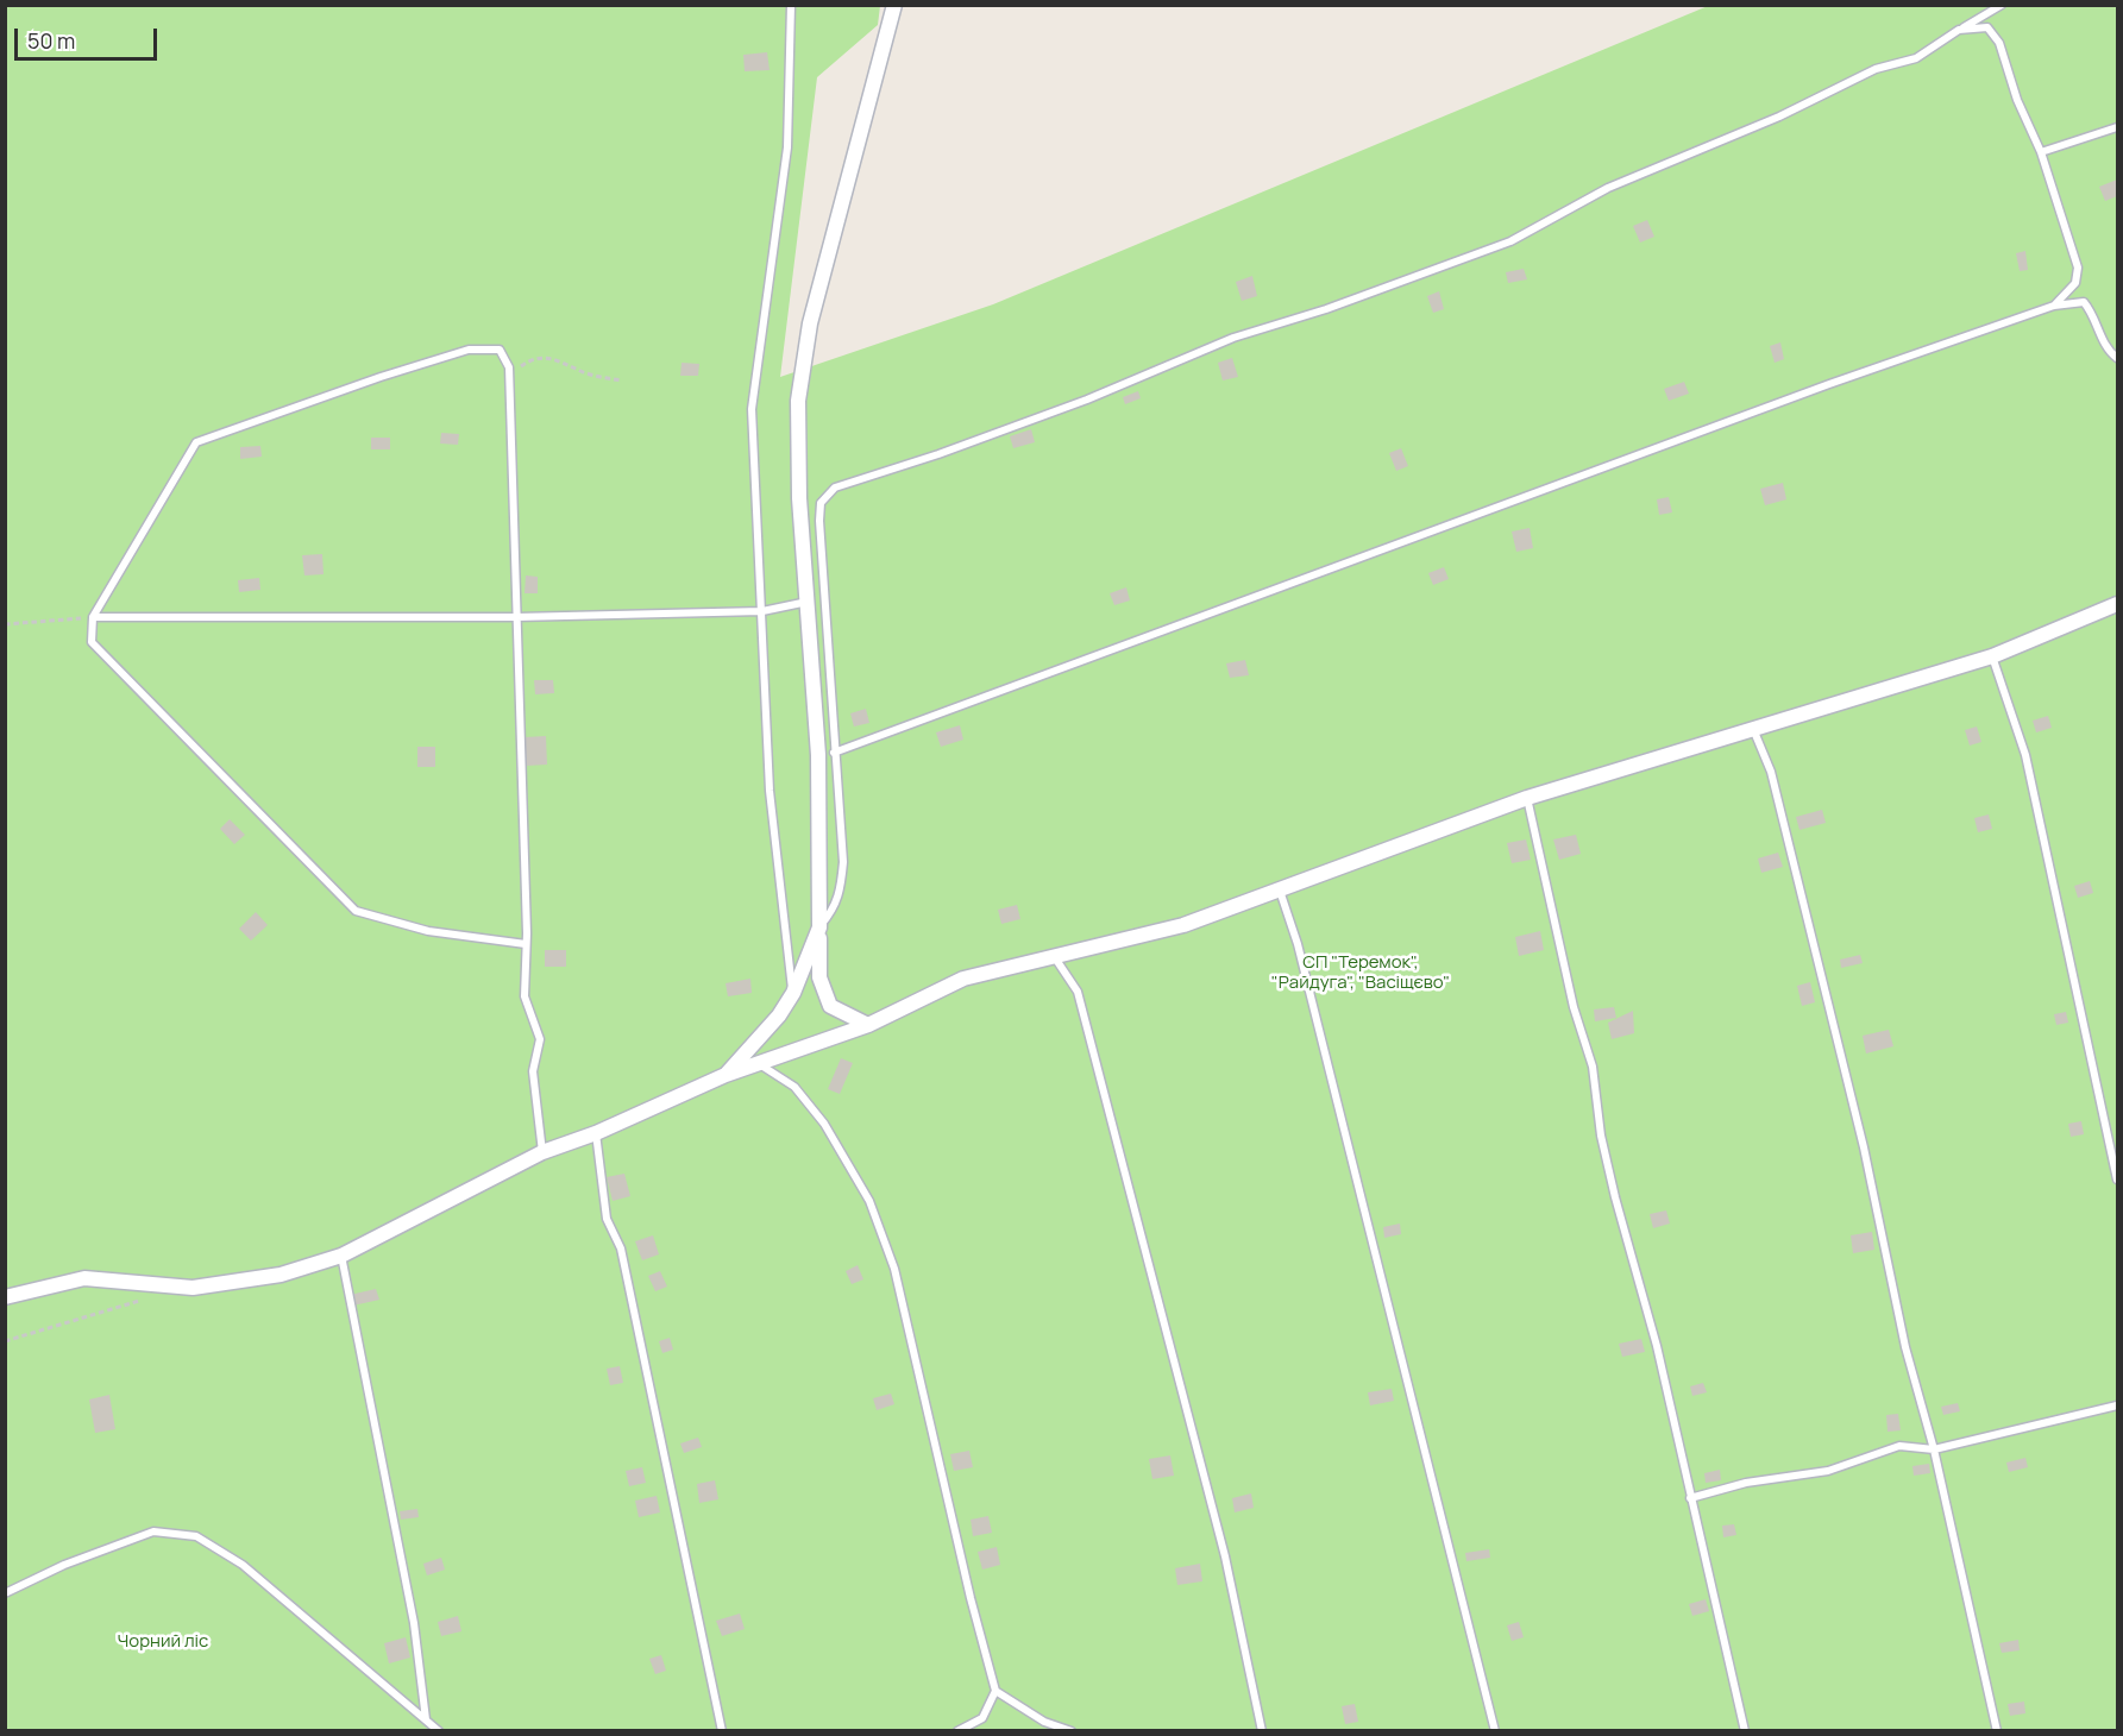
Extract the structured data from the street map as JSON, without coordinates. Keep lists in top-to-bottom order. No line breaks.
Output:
{"parks":["СП \"Теремок\", \"Райдуга\", \"Васіщєво\"","Чорний ліс"],"scale_bar":"50 m"}
